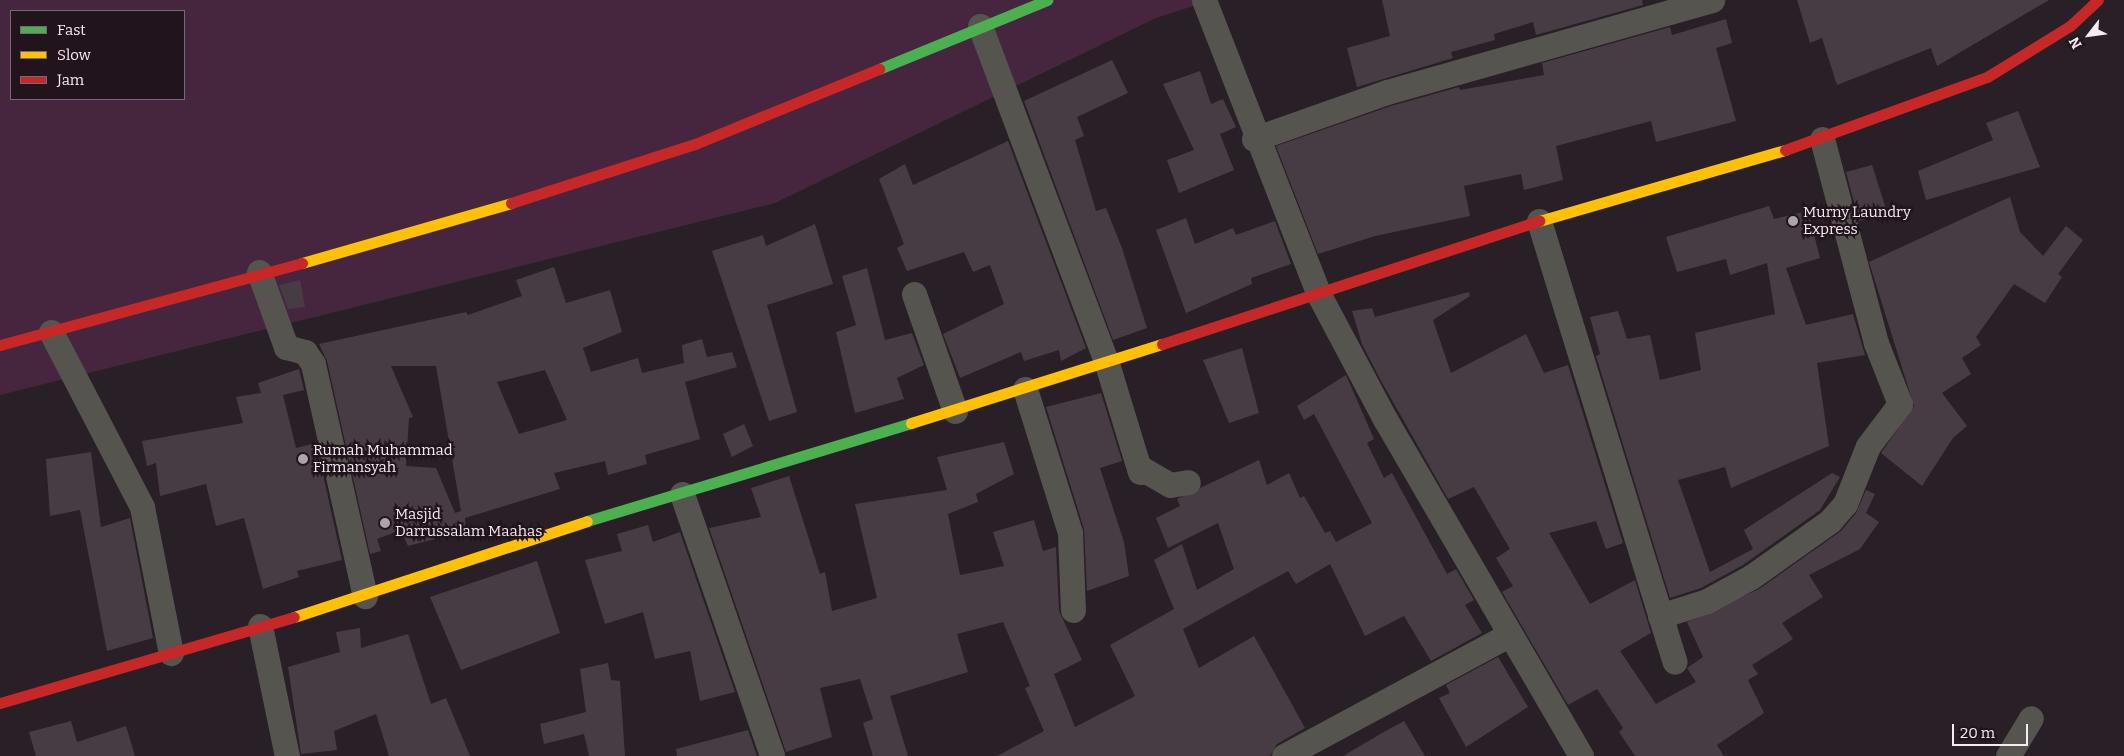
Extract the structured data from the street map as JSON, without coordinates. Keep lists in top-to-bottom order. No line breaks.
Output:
{"places":["Murny Laundry Express","Rumah Muhammad Firmansyah","Masjid Darrussalam Maahas"],"legend":["Fast","Slow","Jam"],"scale_bar":"20 m","north":"bottom left"}
